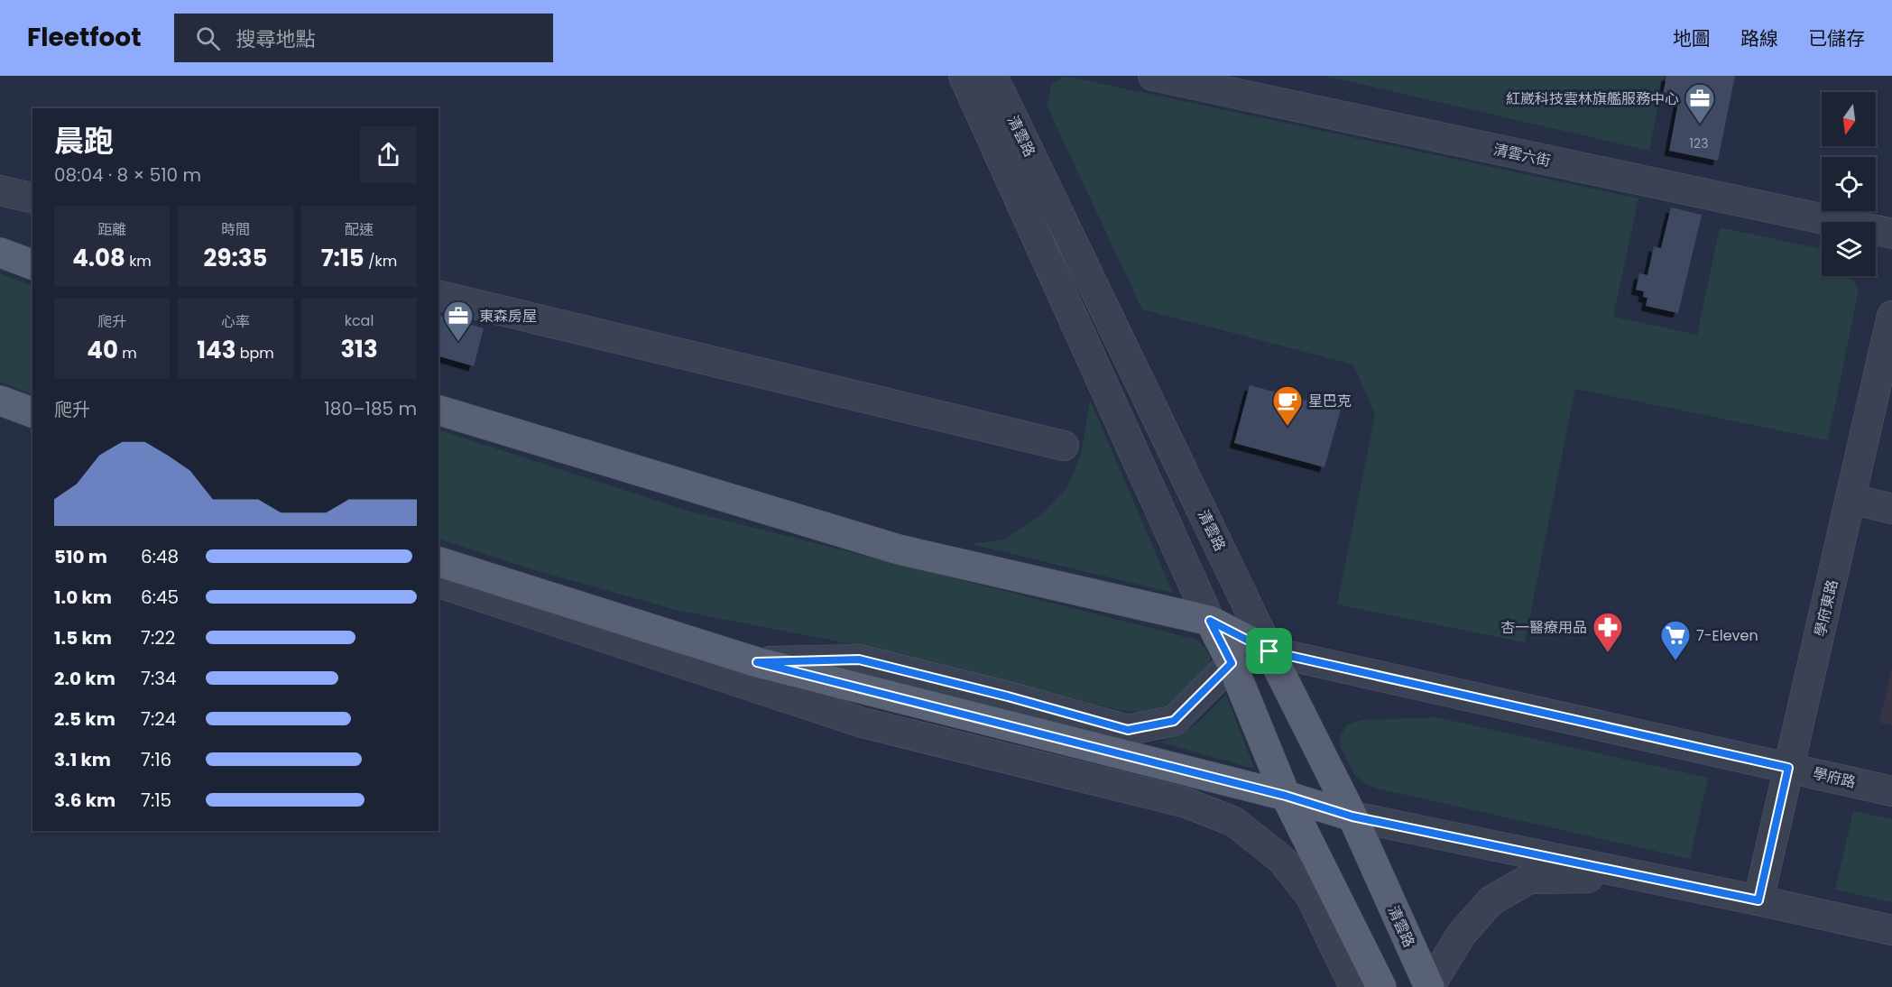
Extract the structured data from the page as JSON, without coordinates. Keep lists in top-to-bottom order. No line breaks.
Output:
{"streets":{"main road":["清雲路"],"street":["清雲六街","學府東路","學府路"]},"crossings":[["清雲路","學府路"],["學府東路","學府路"]],"places":{"office":["紅崴科技雲林旗艦服務中心","東森房屋"],"cafe":["星巴克"],"pharmacy":["杏一醫療用品"],"supermarket":["7-Eleven"]},"house_numbers":["123"],"north":"bottom","page":{"header":"Fleetfoot","search":"搜尋地點","nav":["地圖","路線","已儲存"],"heading":["晨跑","08:04 · 8 × 510 m"],"stats":[["距離","4.08 km"],["時間","29:35"],["配速","7:15 /km"],["爬升","40 m"],["心率","143 bpm"],["kcal","313"]],"chart":["爬升","180–185 m"],"list":[{"name":"510 m","note":"6:48"},{"name":"1.0 km","note":"6:45"},{"name":"1.5 km","note":"7:22"},{"name":"2.0 km","note":"7:34"},{"name":"2.5 km","note":"7:24"},{"name":"3.1 km","note":"7:16"},{"name":"3.6 km","note":"7:15"}]}}
